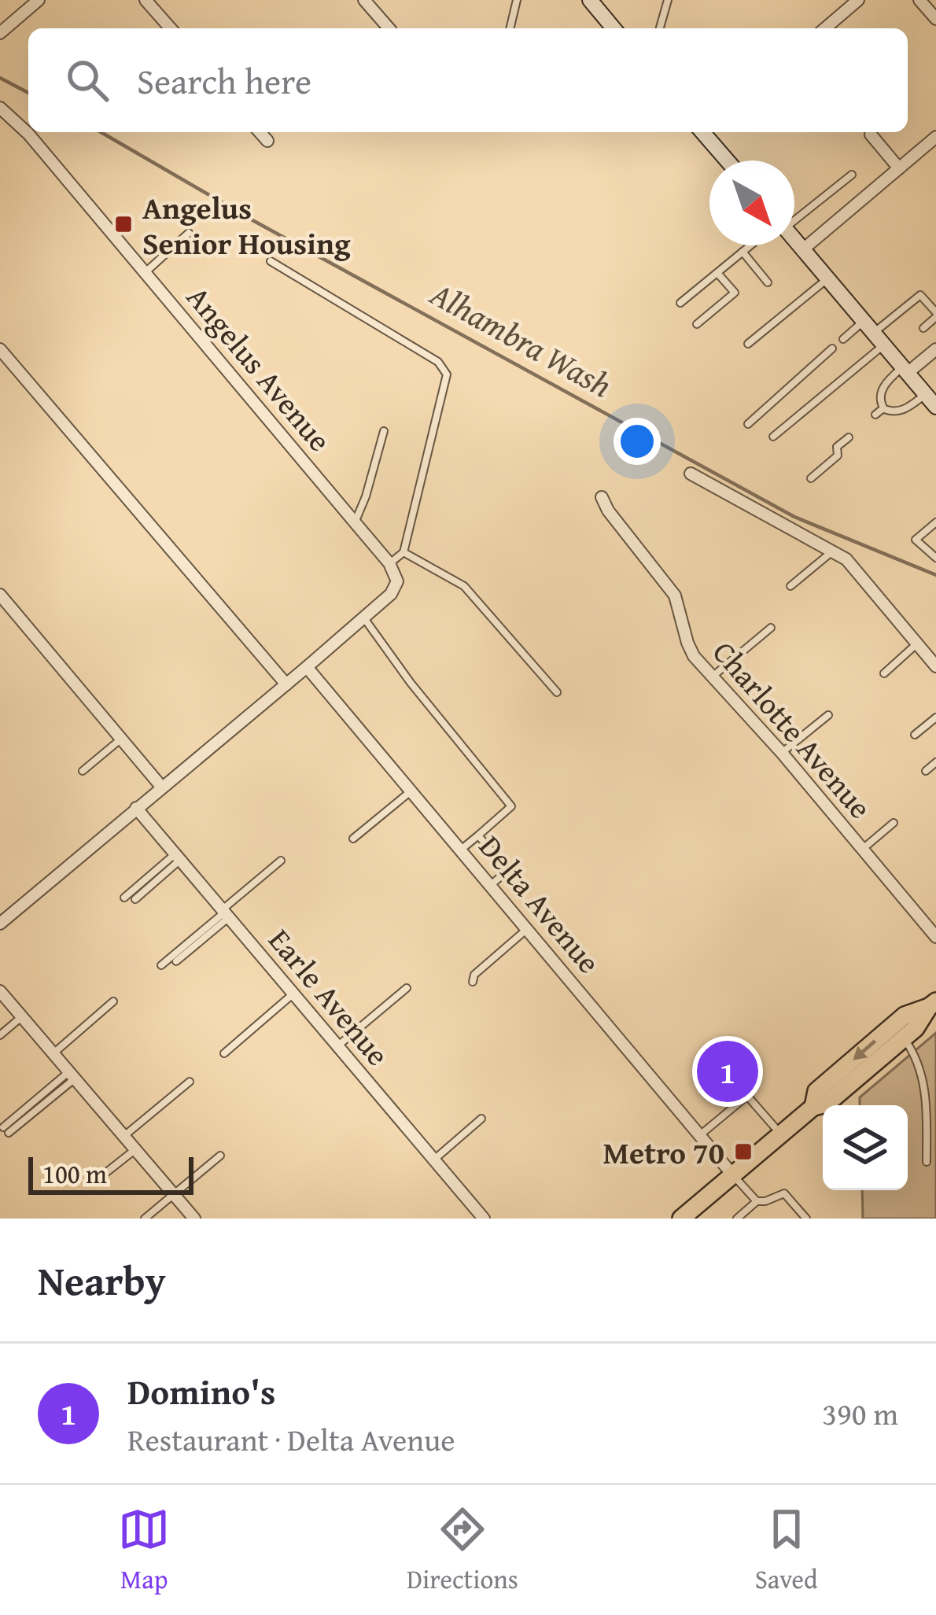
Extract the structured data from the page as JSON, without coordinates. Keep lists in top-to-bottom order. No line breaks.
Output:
{"streets":{"street":["Angelus Avenue","Charlotte Avenue","Delta Avenue","Earle Avenue"]},"water":["Alhambra Wash"],"places":{"transit":["Angelus Senior Housing","Metro 70"]},"scale_bar":"100 m","north":"bottom right","page":{"search":"Search here","pins":"1","scale":"100 m","heading":"Nearby","list":[{"mark":"1","name":"Domino's","note":"Restaurant · Delta Avenue","value":"390 m"}],"nav":["Map","Directions","Saved"]}}
